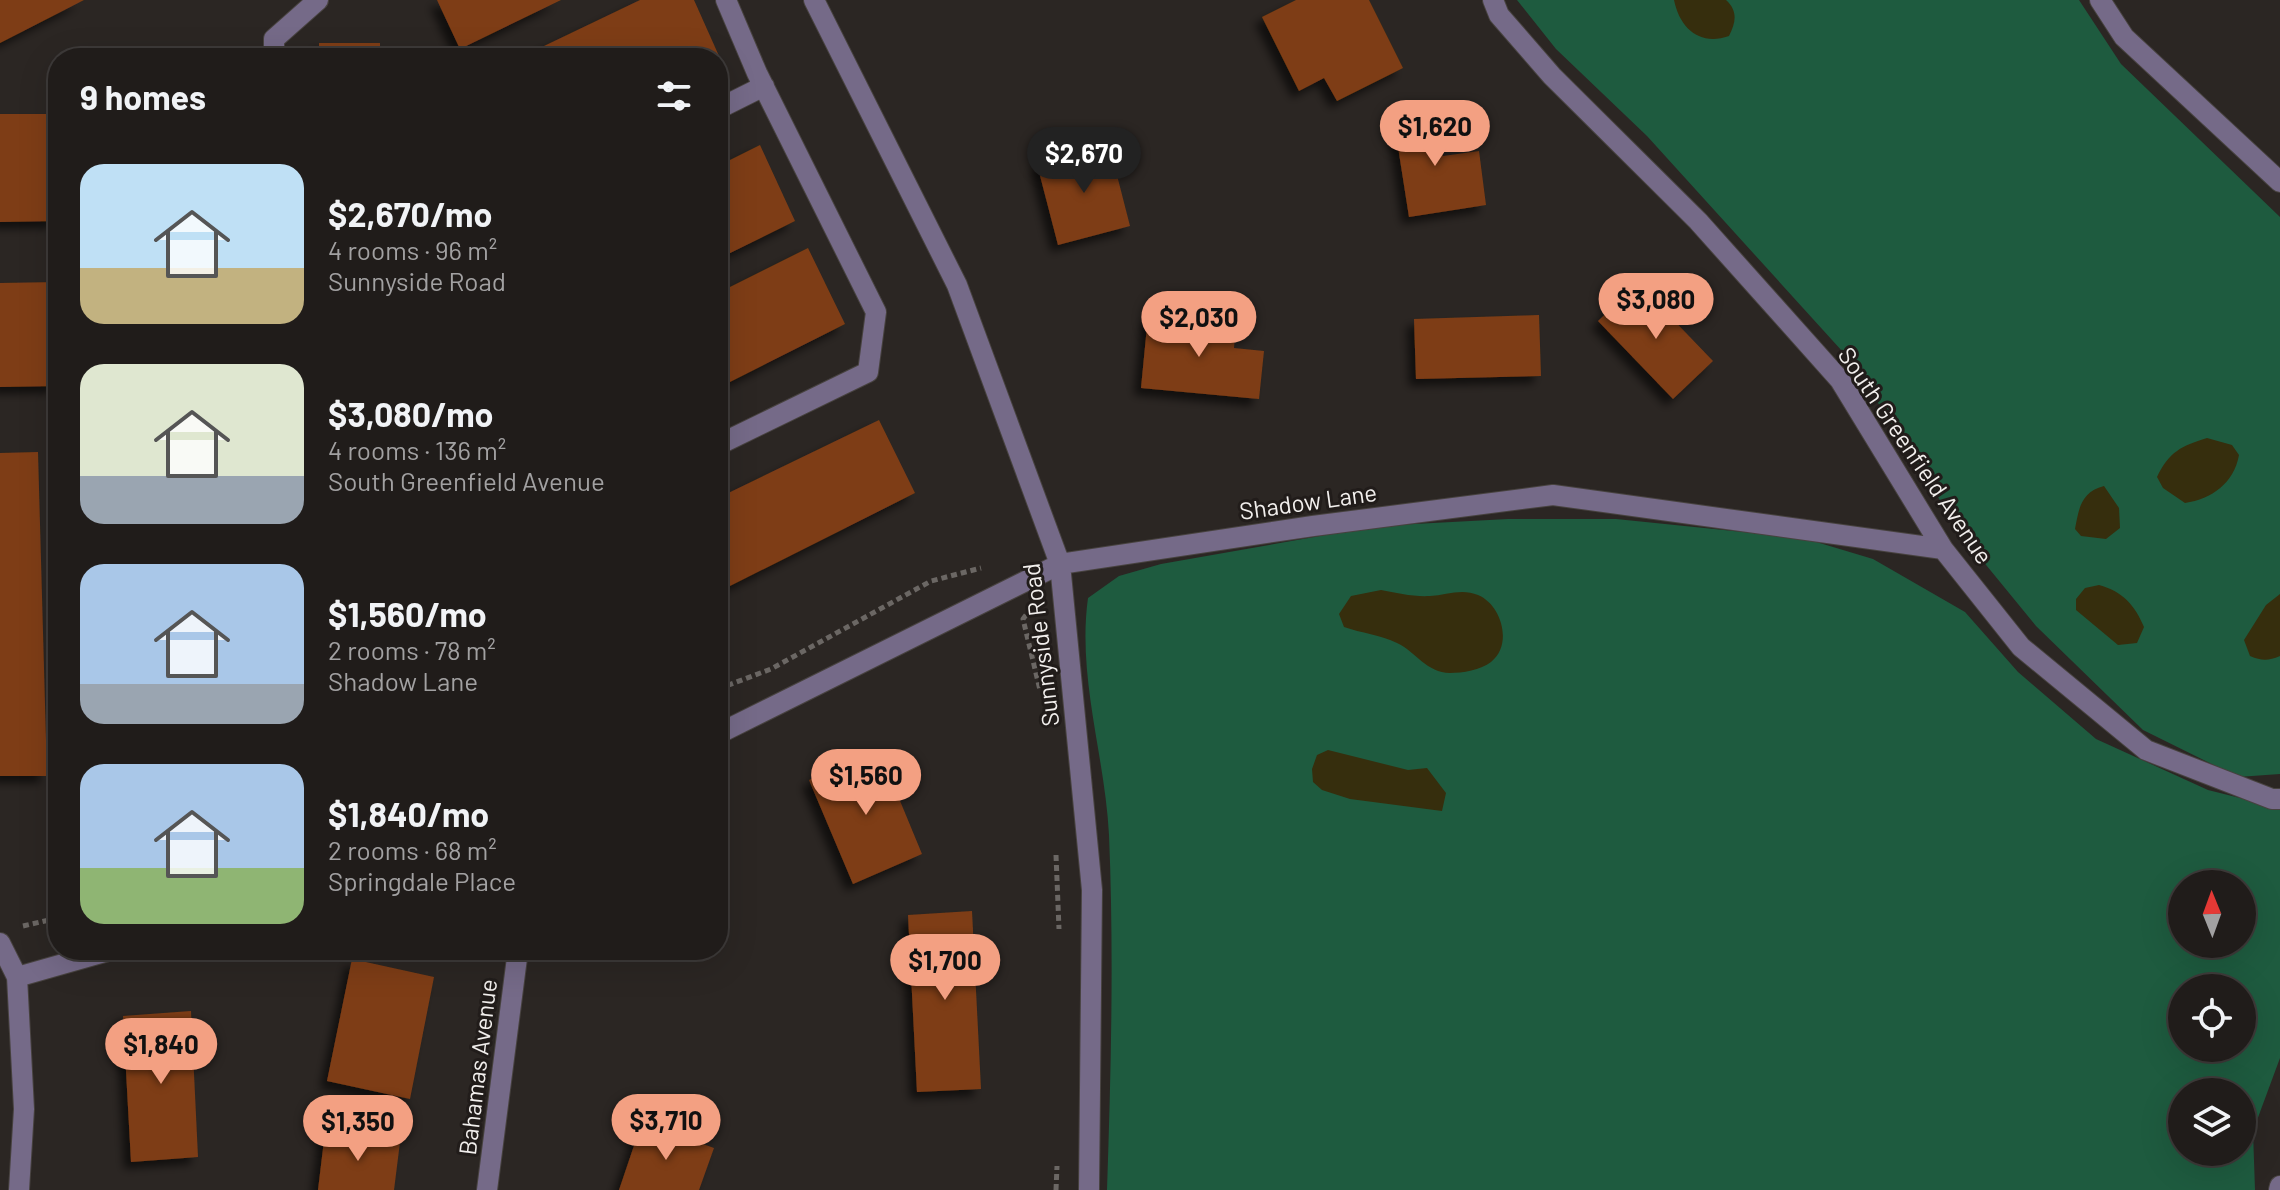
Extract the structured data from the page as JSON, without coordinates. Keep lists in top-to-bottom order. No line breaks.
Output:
{"streets":{"street":["South Greenfield Avenue","Shadow Lane","Sunnyside Road","Bahamas Avenue"]},"crossings":[["South Greenfield Avenue","Shadow Lane"],["Shadow Lane","Sunnyside Road"]],"north":"top","page":{"heading":"9 homes","price":["$1,620","$2,670","$3,080","$2,030","$1,560","$1,700","$1,840","$3,710","$1,350"],"list":[{"name":"$2,670/mo","note":"4 rooms · 96 m² · Sunnyside Road"},{"name":"$3,080/mo","note":"4 rooms · 136 m² · South Greenfield Avenue"},{"name":"$1,560/mo","note":"2 rooms · 78 m² · Shadow Lane"},{"name":"$1,840/mo","note":"2 rooms · 68 m² · Springdale Place"}]}}
